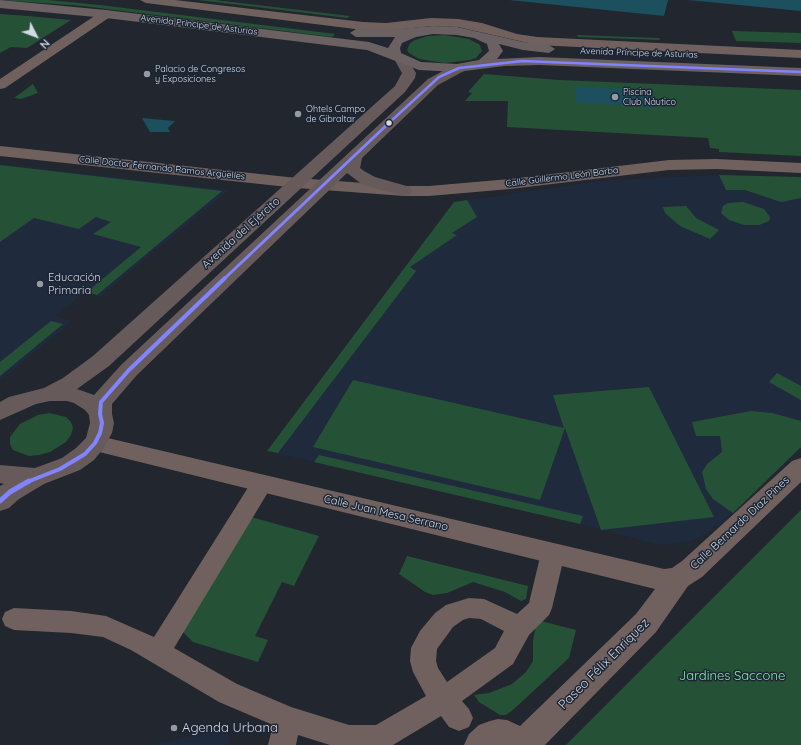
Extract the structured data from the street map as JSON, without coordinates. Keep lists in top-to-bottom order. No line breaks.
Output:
{"streets":{"highway":["Avenida Príncipe de Asturias"],"main road":["Avenida del Ejército"],"street":["Calle Doctor Fernando Ramos Argüelles","Calle Guillermo León Barba","Calle Juan Mesa Serrano","Calle Bernardo Díaz Pines","Paseo Félix Enriquez"]},"crossings":[["Avenida Príncipe de Asturias","Avenida del Ejército"],["Calle Doctor Fernando Ramos Argüelles","Calle Guillermo León Barba"],["Calle Doctor Fernando Ramos Argüelles","Avenida del Ejército"],["Calle Guillermo León Barba","Avenida del Ejército"],["Avenida del Ejército","Calle Juan Mesa Serrano"],["Calle Juan Mesa Serrano","Calle Bernardo Díaz Pines"],["Calle Juan Mesa Serrano","Paseo Félix Enriquez"],["Calle Bernardo Díaz Pines","Paseo Félix Enriquez"]],"parks":["Jardines Saccone"],"places":["Palacio de Congresos y Exposiciones","Piscina Club Náutico","Ohtels Campo de Gibraltar","Educación Primaria","Agenda Urbana"],"north":"bottom right"}
